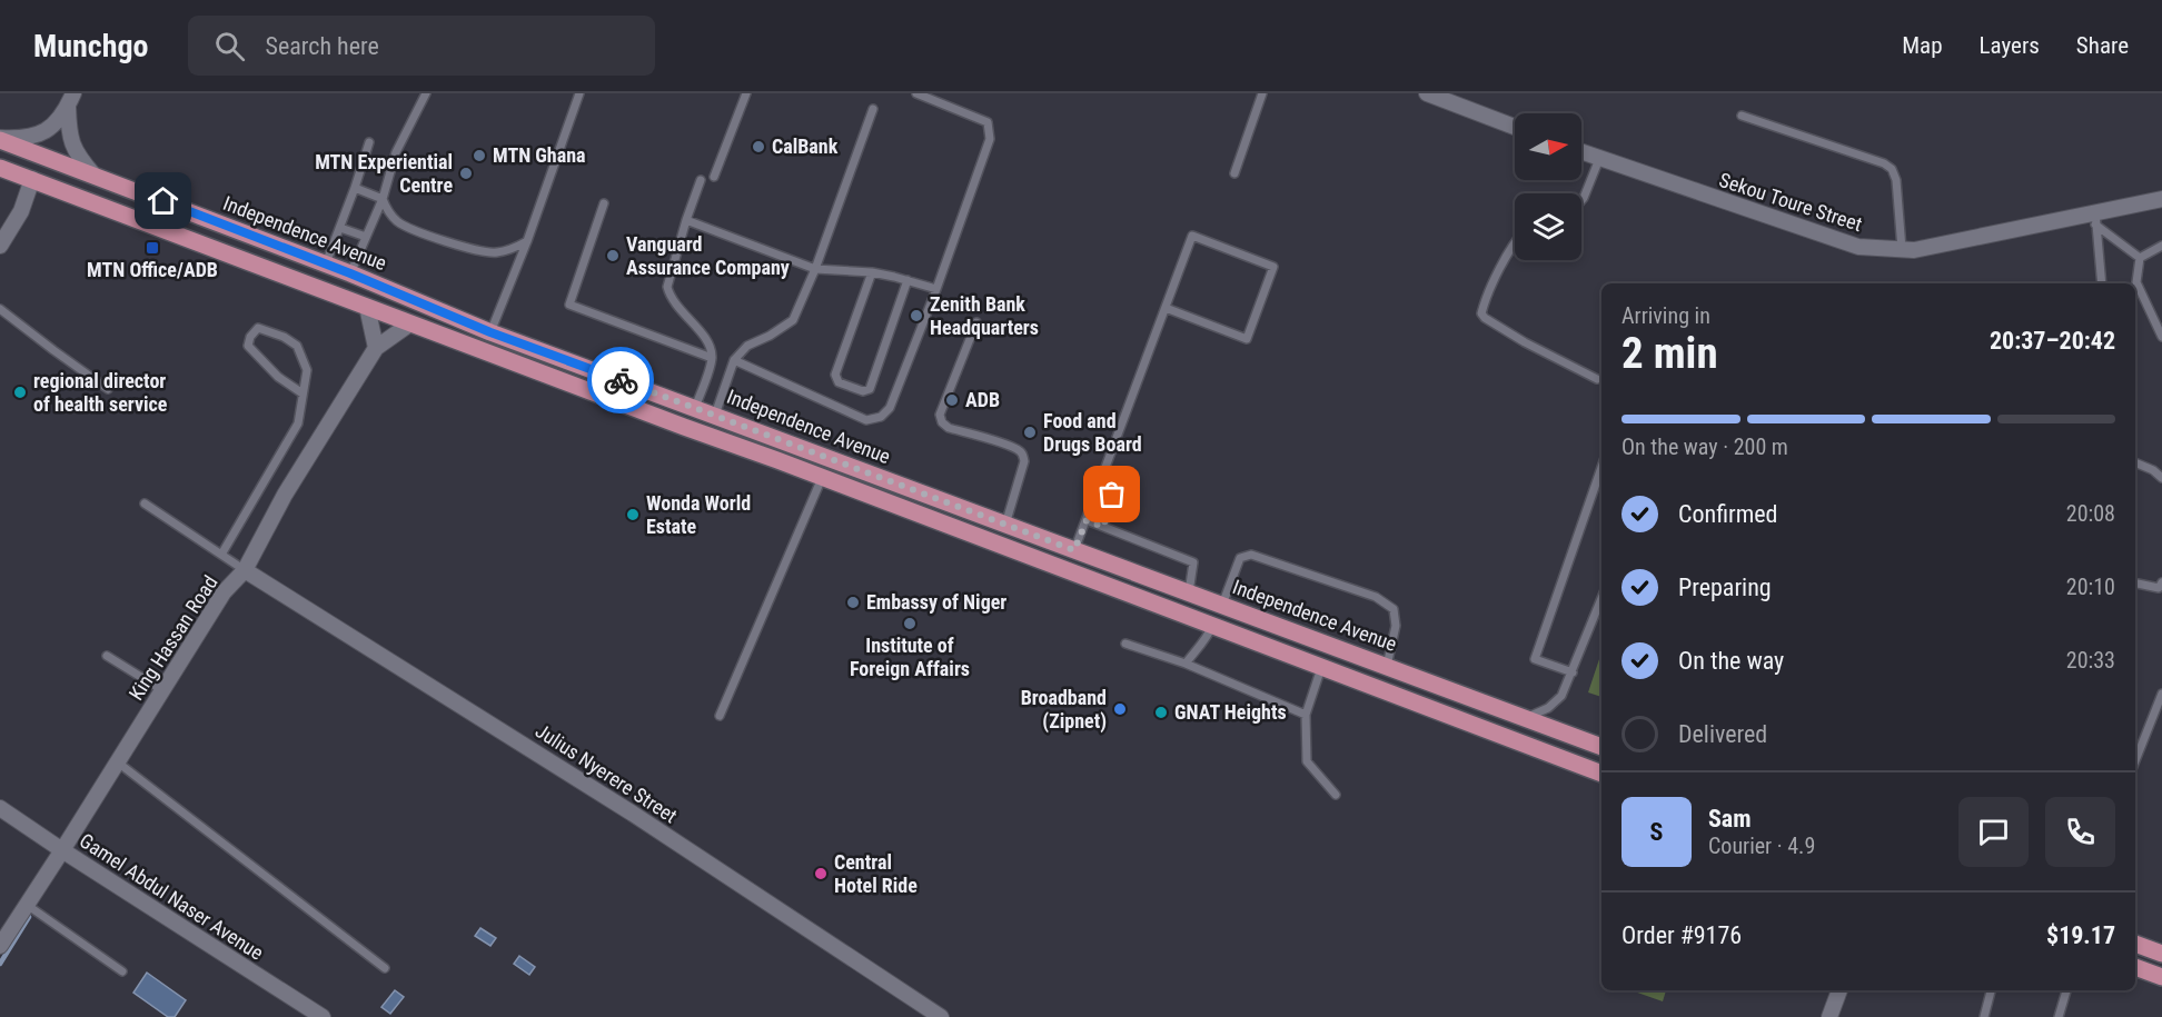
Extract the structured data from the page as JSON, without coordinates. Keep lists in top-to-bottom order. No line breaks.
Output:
{"streets":{"main road":["Independence Avenue"],"street":["Sekou Toure Street","King Hassan Road","Julius Nyerere Street","Gamel Abdul Naser Avenue"]},"crossings":[["King Hassan Road","Julius Nyerere Street"],["King Hassan Road","Gamel Abdul Naser Avenue"]],"places":{"other":["CalBank","MTN Ghana","MTN Experiential Centre","Vanguard Assurance Company","Zenith Bank Headquarters","regional director of health service","ADB","Food and Drugs Board","Wonda World Estate","Embassy of Niger","Institute of Foreign Affairs","Broadband (Zipnet)","GNAT Heights","Central Hotel Ride"],"transit":["MTN Office/ADB"]},"north":"right","page":{"header":"Munchgo","search":"Search here","nav":["Map","Layers","Share"],"heading":["2 min","Arriving in","20:37–20:42"],"panel":["Sam","Courier · 4.9","Order #9176","$19.17"],"bar":"On the way · 200 m","list":[["Confirmed","20:08"],["Preparing","20:10"],["On the way","20:33"],"Delivered"],"round":"S"}}
